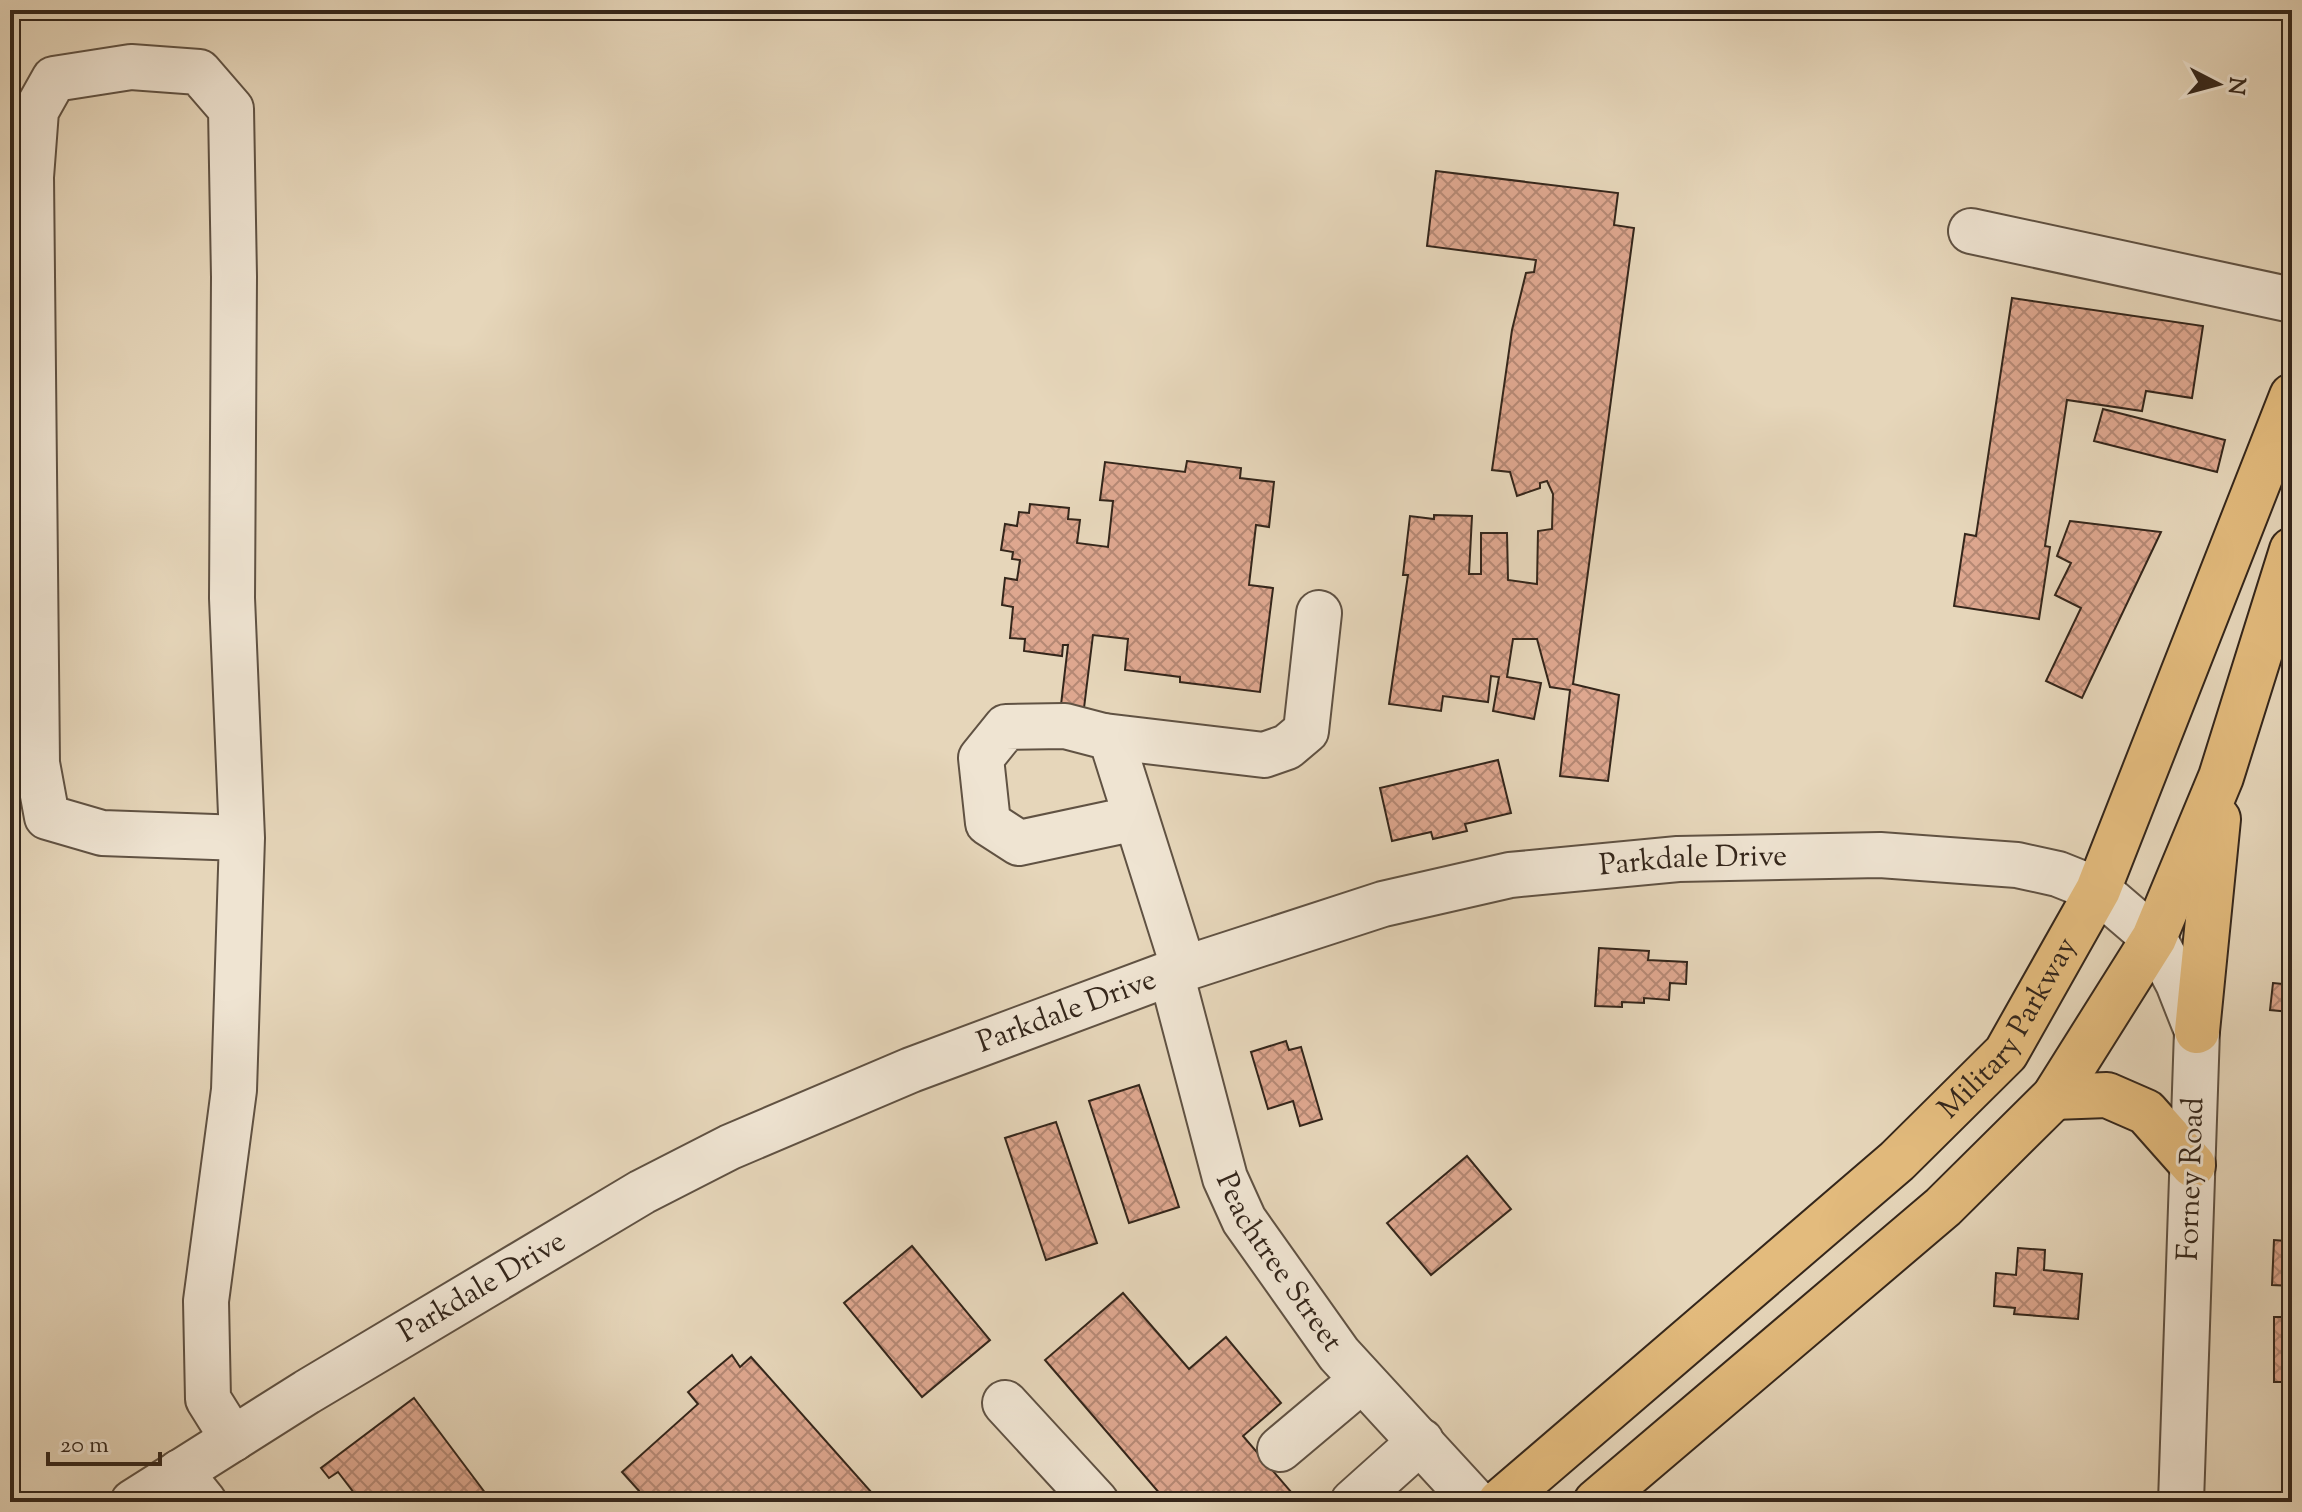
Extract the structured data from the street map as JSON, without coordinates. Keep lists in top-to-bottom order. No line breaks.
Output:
{"streets":{"main road":["Military Parkway"],"street":["Parkdale Drive","Forney Road","Peachtree Street"]},"crossings":[["Parkdale Drive","Military Parkway"],["Parkdale Drive","Forney Road"],["Parkdale Drive","Peachtree Street"],["Military Parkway","Forney Road"]],"scale_bar":"20 m","north":"right"}
